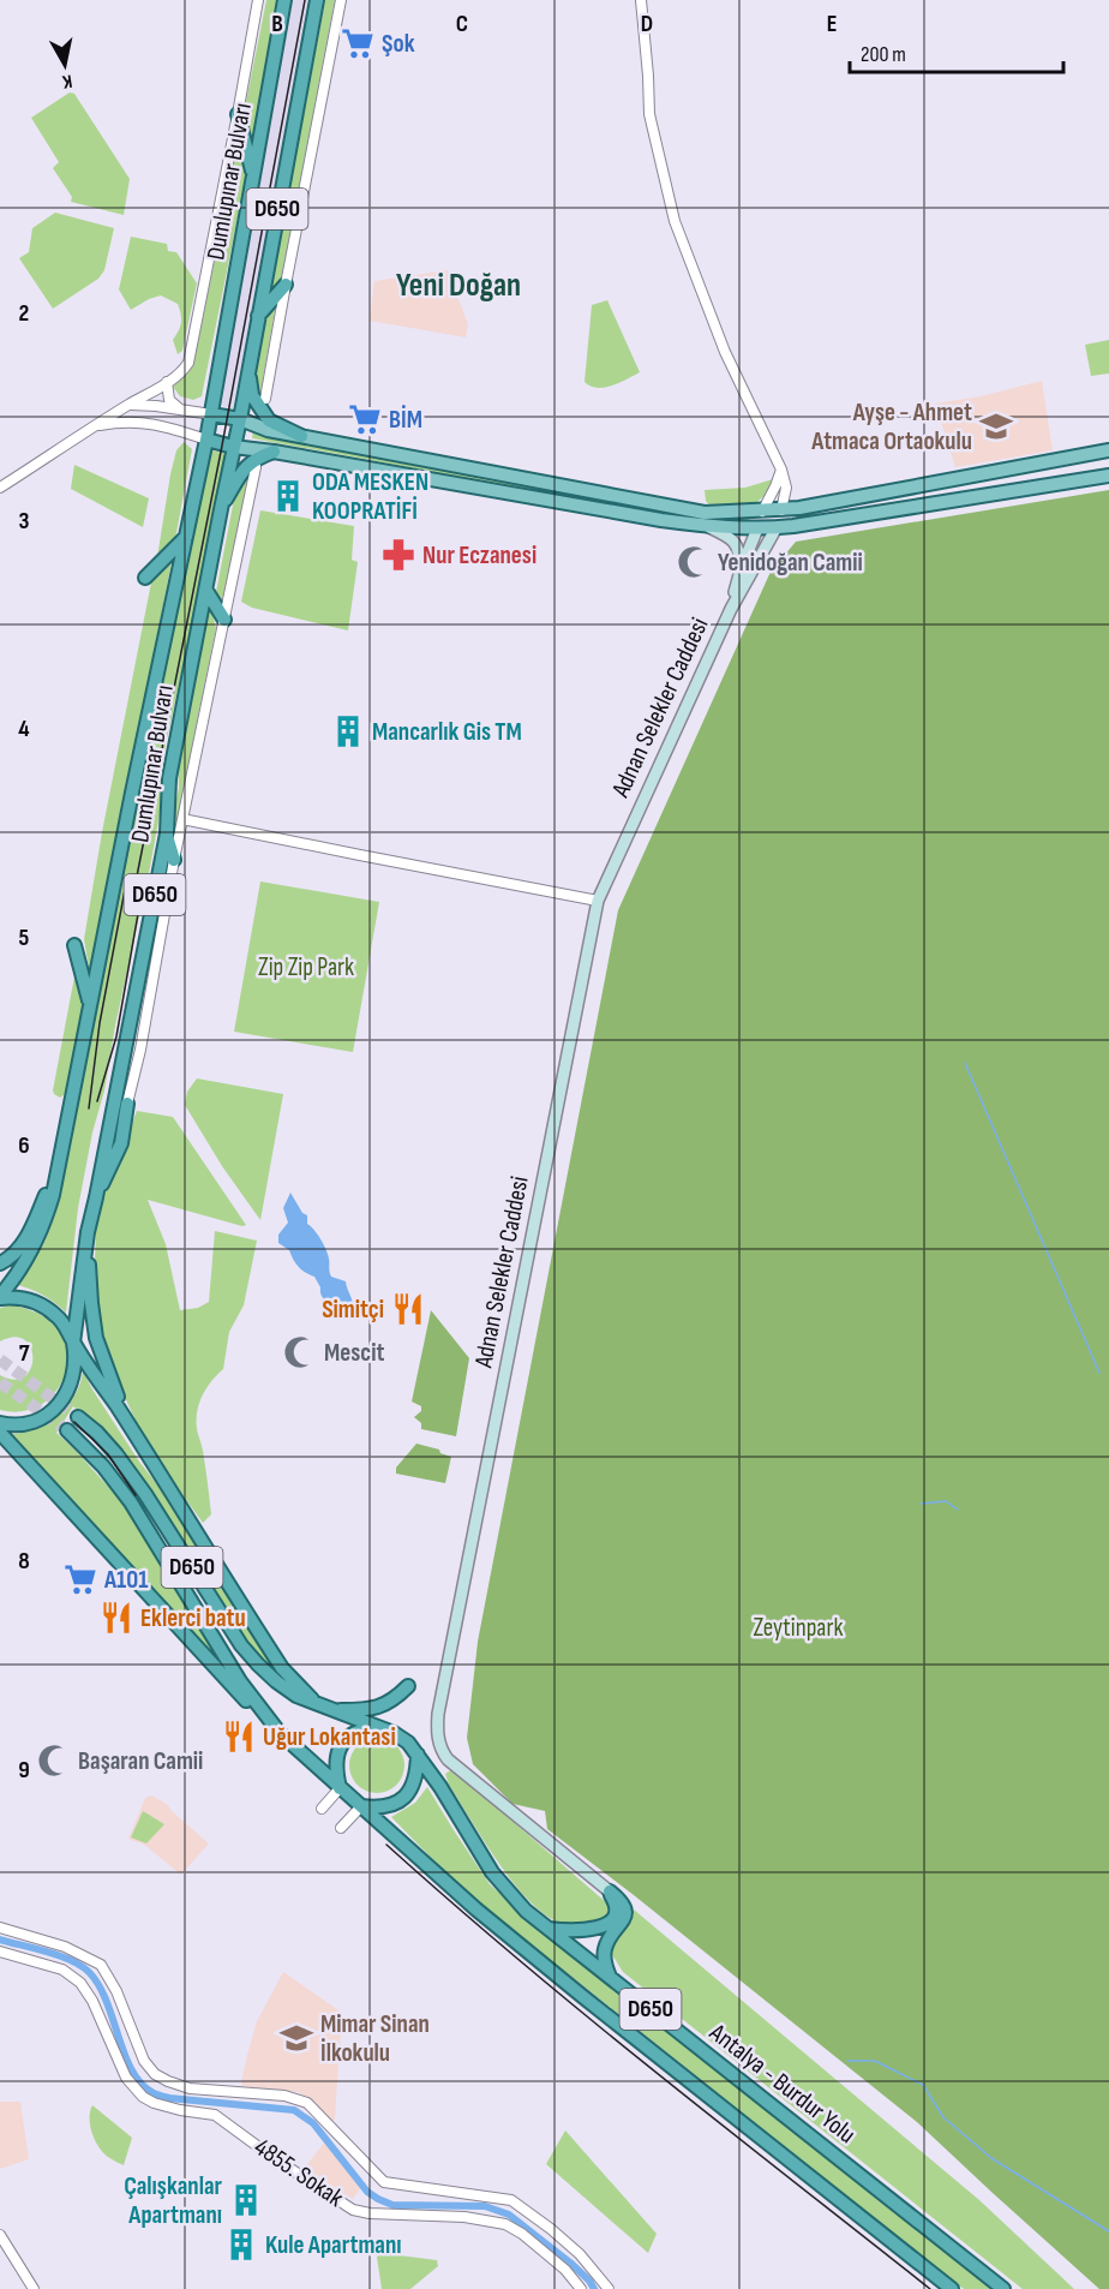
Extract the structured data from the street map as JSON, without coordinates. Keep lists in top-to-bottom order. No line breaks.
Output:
{"streets":{"highway":["Dumlupınar Bulvarı","D650","Antalya - Burdur Yolu"],"main road":["Adnan Selekler Caddesi"],"street":["4855. Sokak"]},"crossings":[["D650","Antalya - Burdur Yolu"]],"districts":["Yeni Doğan"],"parks":["Zip Zip Park","Zeytinpark"],"places":{"supermarket":["Şok","BİM","A101"],"school or university":["Ayşe - Ahmet Atmaca Ortaokulu","Mimar Sinan İlkokulu"],"building":["ODA MESKEN KOOPRATİFİ","Mancarlık Gis TM","Çalışkanlar Apartmanı","Kule Apartmanı"],"pharmacy":["Nur Eczanesi"],"mosque":["Yenidoğan Camii","Mescit","Başaran Camii"],"restaurant":["Simitçi","Eklerci batu","Uğur Lokantasi"]},"scale_bar":"200 m","north":"bottom","grid":{"columns":["B","C","D","E"],"rows":["2","3","4","5","6","7","8","9"]}}
